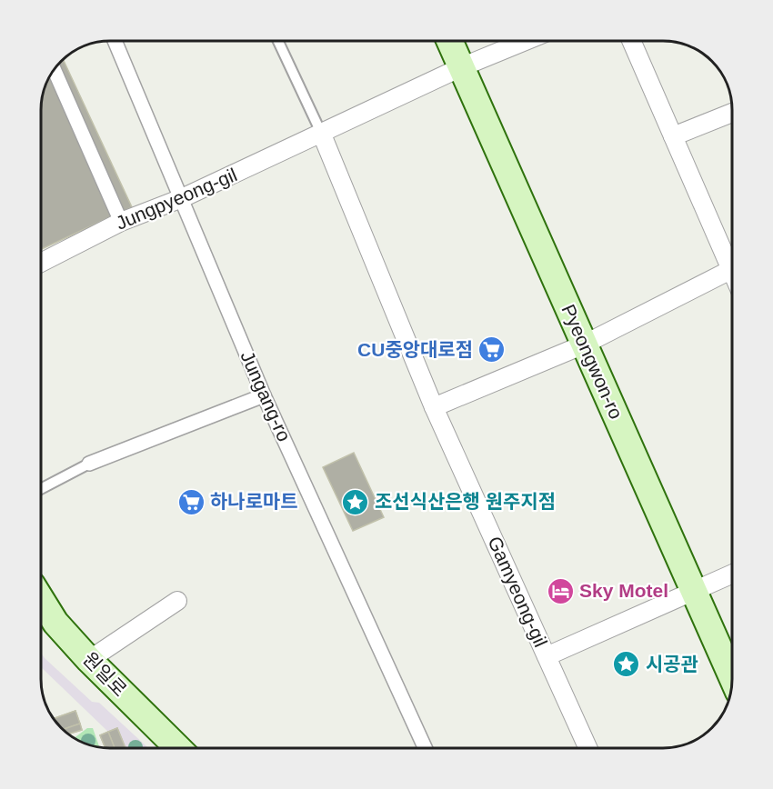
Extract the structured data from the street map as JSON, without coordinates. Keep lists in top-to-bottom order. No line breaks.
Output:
{"streets":{"main road":["Pyeongwon-ro","원일로"],"street":["Jungpyeong-gil","Jungang-ro","Gamyeong-gil"]},"crossings":[["Jungpyeong-gil","Pyeongwon-ro"],["Jungpyeong-gil","Jungang-ro"],["Pyeongwon-ro","Gamyeong-gil"]],"places":{"supermarket":["CU중앙대로점","하나로마트"],"place":["조선식산은행 원주지점","시공관"],"hotel":["Sky Motel"]}}
